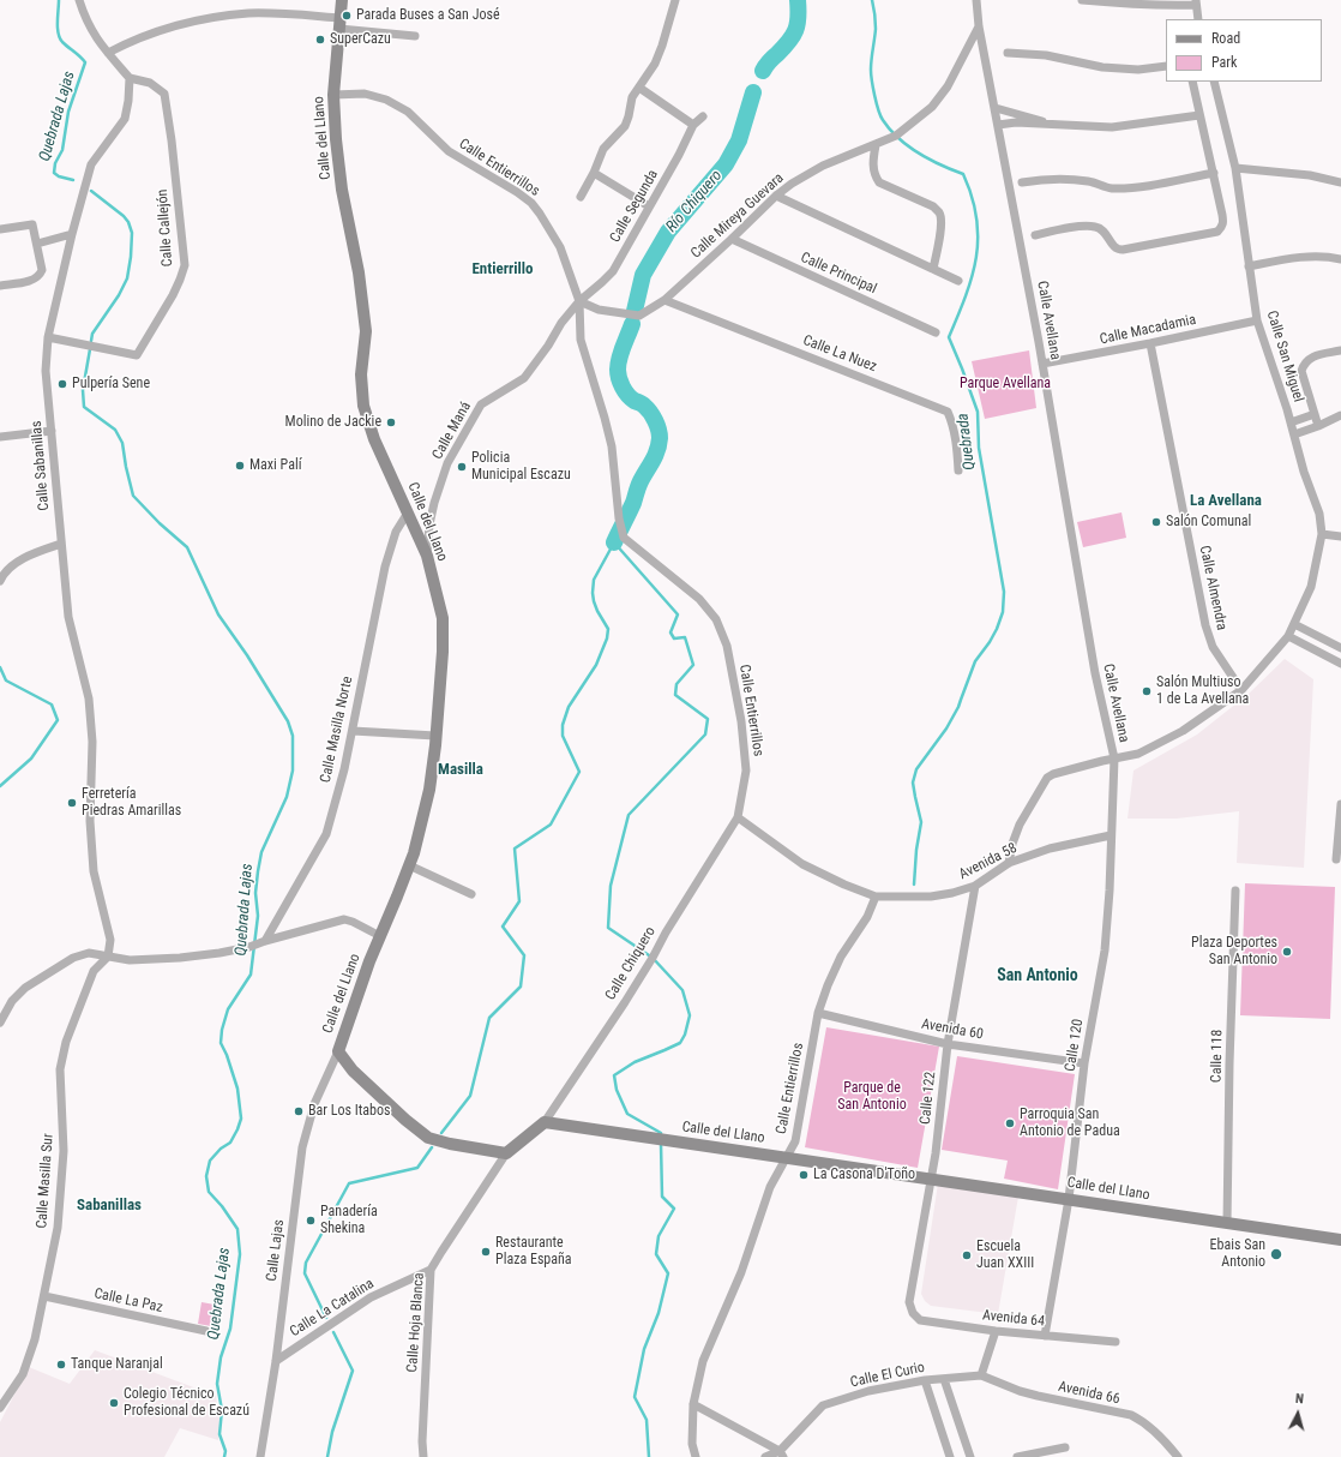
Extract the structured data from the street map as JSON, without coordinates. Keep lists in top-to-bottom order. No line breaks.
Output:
{"streets":{"main road":["Calle del Llano"],"street":["Calle Entierrillos","Calle Segunda","Calle Mireya Guevara","Calle Callejón","Calle Principal","Calle Avellana","Calle Macadamia","Calle La Nuez","Calle San Miguel","Calle Maná","Calle Sabanillas","Calle Almendra","Calle Masilla Norte","Avenida 58","Calle Chiquero","Avenida 60","Calle 120","Calle 118","Calle 122","Calle Masilla Sur","Calle Lajas","Calle La Paz","Calle La Catalina","Avenida 64","Calle Hoja Blanca","Calle El Curio","Avenida 66"]},"crossings":[["Calle del Llano","Calle Entierrillos"],["Calle del Llano","Calle Maná"],["Calle del Llano","Calle Masilla Norte"],["Calle del Llano","Calle Chiquero"],["Calle del Llano","Calle 120"],["Calle del Llano","Calle 118"],["Calle del Llano","Calle 122"],["Calle del Llano","Calle Lajas"],["Calle del Llano","Calle Hoja Blanca"],["Calle Entierrillos","Calle Segunda"],["Calle Entierrillos","Calle Mireya Guevara"],["Calle Entierrillos","Calle Maná"],["Calle Entierrillos","Avenida 58"],["Calle Entierrillos","Calle Chiquero"],["Calle Entierrillos","Avenida 60"],["Calle Segunda","Calle Mireya Guevara"],["Calle Segunda","Calle Maná"],["Calle Mireya Guevara","Calle Principal"],["Calle Mireya Guevara","Calle Avellana"],["Calle Mireya Guevara","Calle La Nuez"],["Calle Mireya Guevara","Calle Maná"],["Calle Callejón","Calle Sabanillas"],["Calle Avellana","Calle Macadamia"],["Calle Avellana","Calle 120"],["Calle Macadamia","Calle San Miguel"],["Calle Macadamia","Calle Almendra"],["Calle Sabanillas","Calle Masilla Sur"],["Avenida 58","Calle 120"],["Avenida 58","Calle 122"],["Avenida 60","Calle 120"],["Avenida 60","Calle 122"],["Calle 120","Avenida 64"],["Calle 122","Avenida 64"],["Calle Masilla Sur","Calle La Paz"],["Calle Lajas","Calle La Catalina"],["Calle La Catalina","Calle Hoja Blanca"],["Calle El Curio","Avenida 66"]],"districts":["Entierrillo","La Avellana","Masilla","San Antonio","Sabanillas"],"water":["Quebrada Lajas","Río Chiquero","Quebrada"],"parks":["Parque Avellana","Parque de San Antonio"],"places":["Parada Buses a San José","SuperCazu","Pulpería Sene","Molino de Jackie","Maxi Palí","Policia Municipal Escazu","Salón Comunal","Salón Multiuso 1 de La Avellana","Ferretería Piedras Amarillas","Plaza Deportes San Antonio","Bar Los Itabos","Parroquia San Antonio de Padua","La Casona D'Toño","Panadería Shekina","Restaurante Plaza España","Ebais San Antonio","Escuela Juan XXIII","Tanque Naranjal","Colegio Técnico Profesional de Escazú"],"legend":["Road","Park"],"north":"top"}
